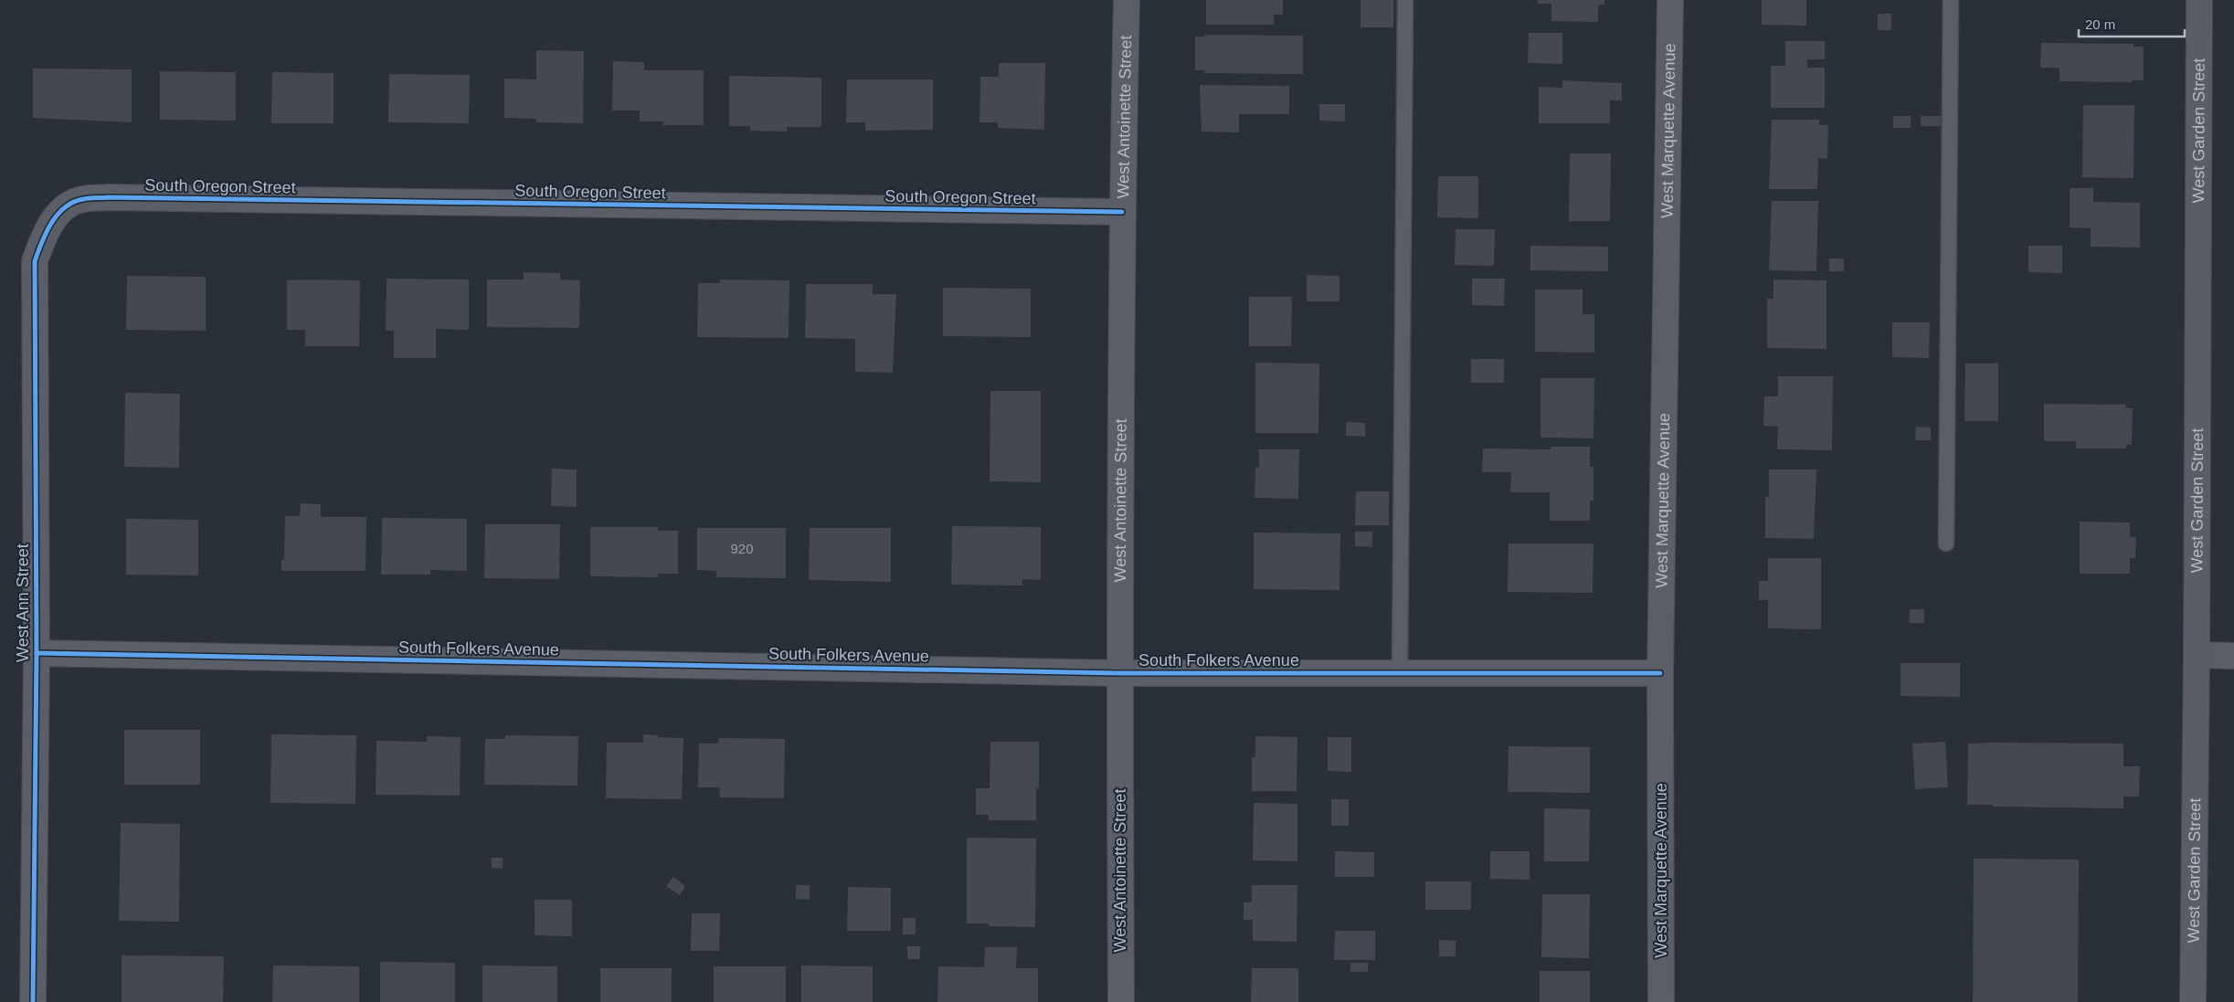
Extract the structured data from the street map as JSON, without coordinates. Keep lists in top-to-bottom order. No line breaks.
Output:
{"streets":{"main road":["West Garden Street"],"street":["West Antoinette Street","West Marquette Avenue","South Oregon Street","West Ann Street","South Folkers Avenue"]},"crossings":[["West Antoinette Street","South Oregon Street"],["West Antoinette Street","South Folkers Avenue"],["West Marquette Avenue","South Folkers Avenue"],["South Oregon Street","West Ann Street"],["West Ann Street","South Folkers Avenue"]],"house_numbers":["920"],"scale_bar":"20 m"}
